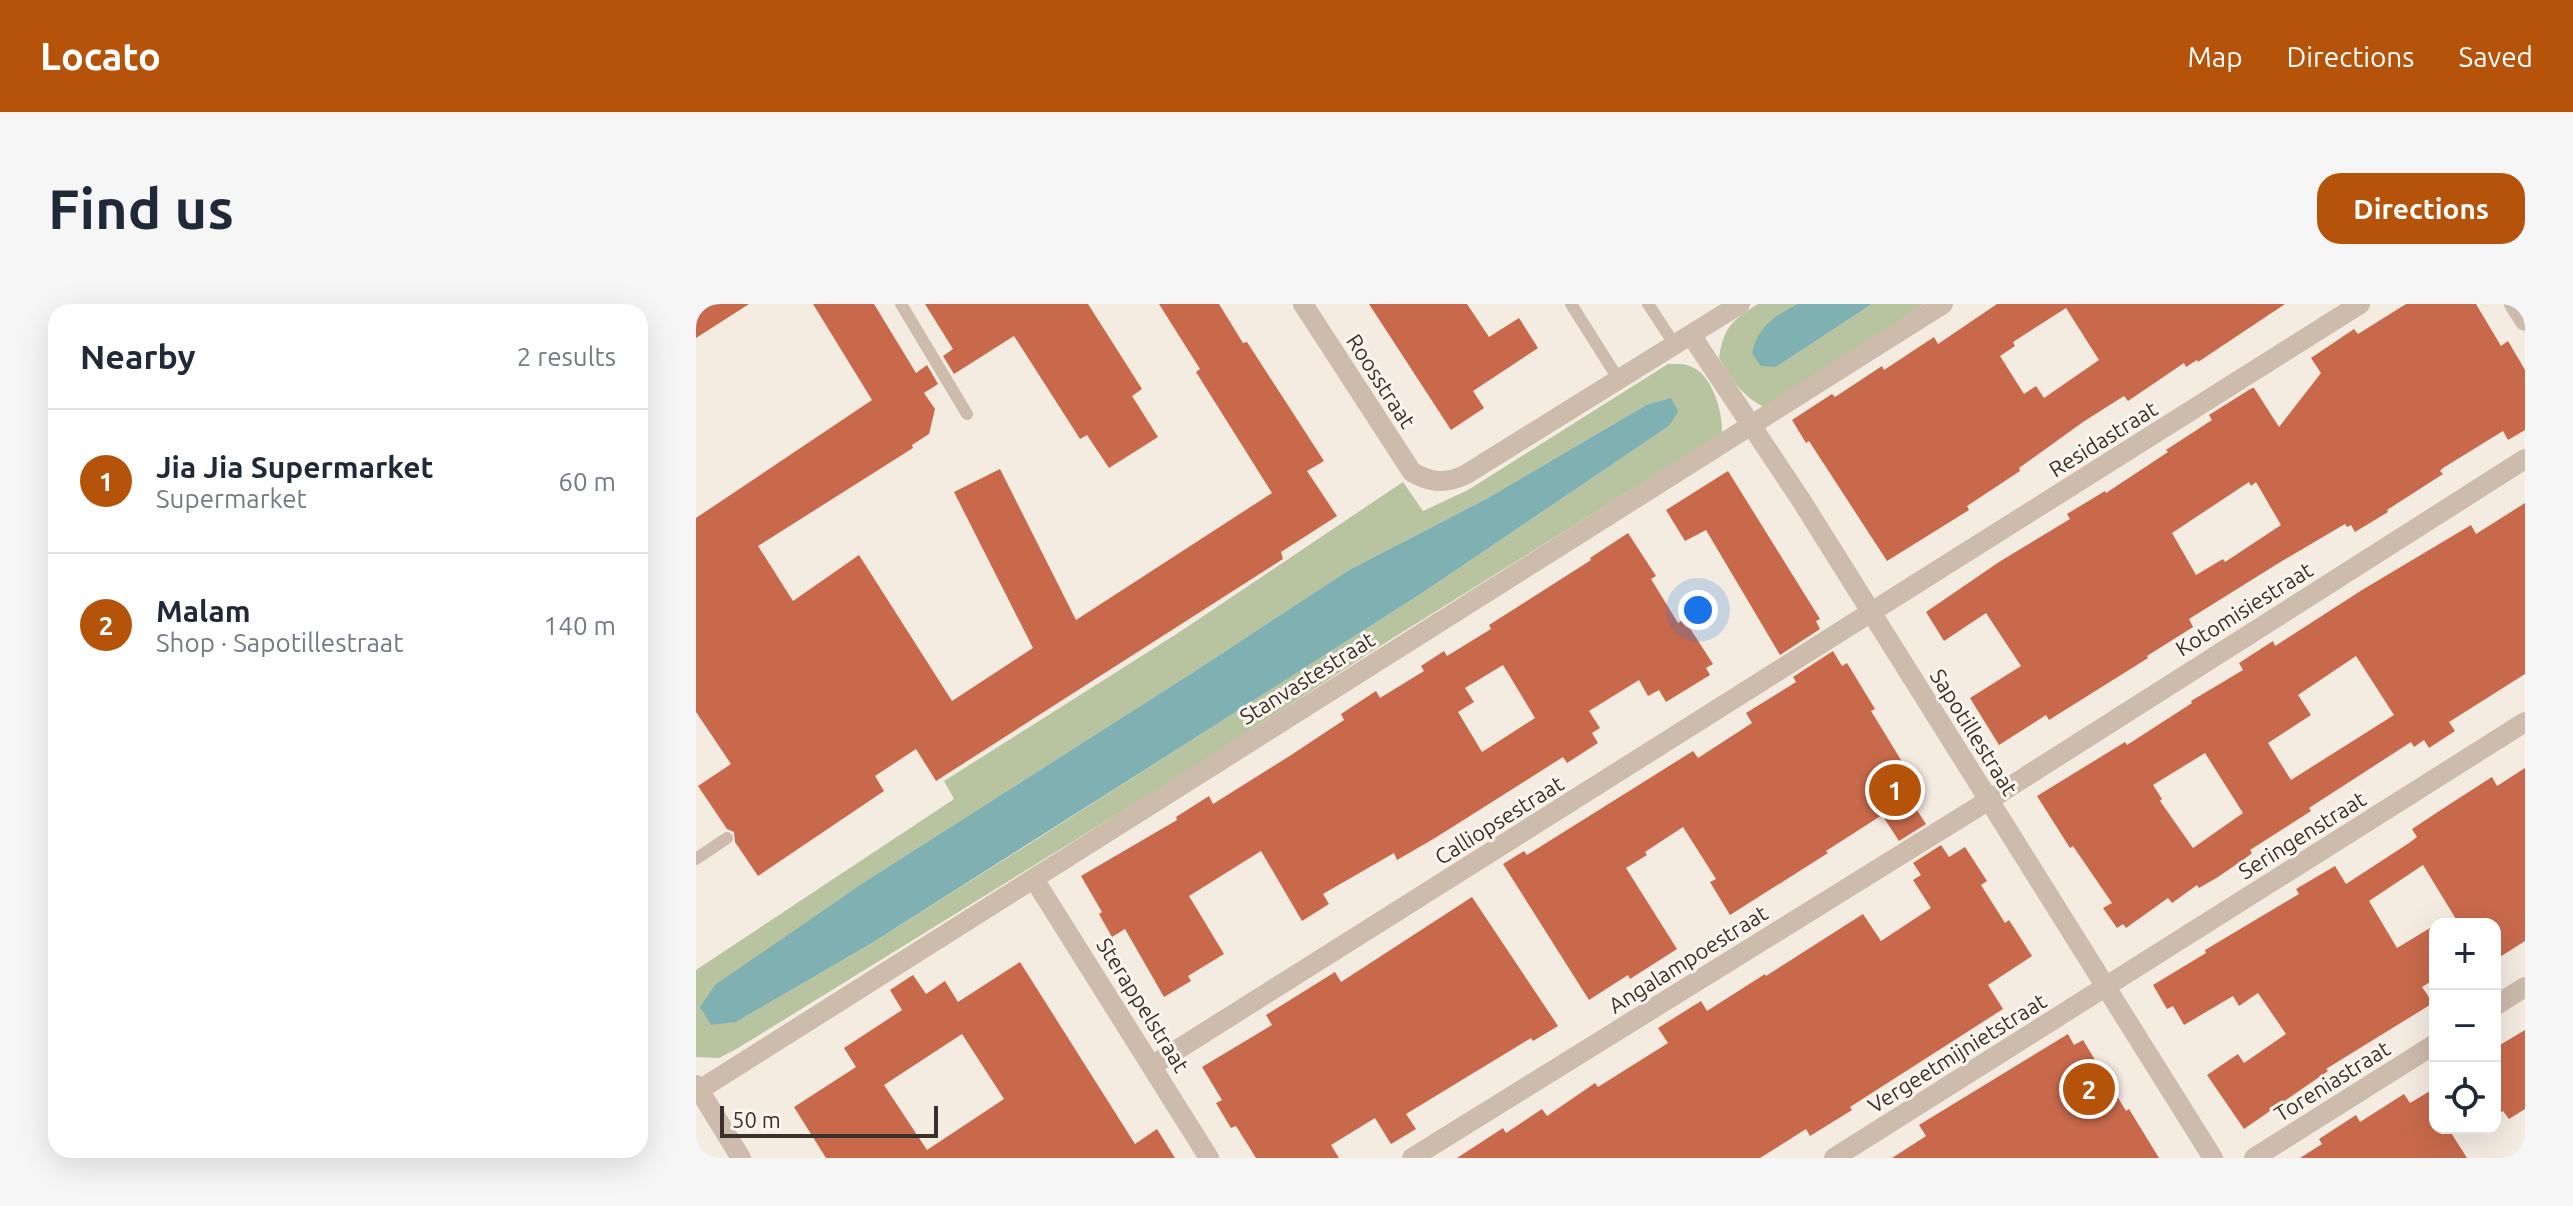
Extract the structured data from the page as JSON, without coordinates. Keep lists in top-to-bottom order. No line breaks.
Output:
{"streets":{"street":["Roosstraat","Residastraat","Kotomisiestraat","Stanvastestraat","Sapotillestraat","Calliopsestraat","Seringenstraat","Angalampoestraat","Sterappelstraat","Vergeetmijnietstraat","Toreniastraat"]},"crossings":[["Residastraat","Sapotillestraat"],["Residastraat","Calliopsestraat"],["Kotomisiestraat","Sapotillestraat"],["Kotomisiestraat","Angalampoestraat"],["Stanvastestraat","Sapotillestraat"],["Stanvastestraat","Sterappelstraat"],["Sapotillestraat","Calliopsestraat"],["Sapotillestraat","Seringenstraat"],["Sapotillestraat","Angalampoestraat"],["Sapotillestraat","Vergeetmijnietstraat"],["Calliopsestraat","Sterappelstraat"],["Seringenstraat","Vergeetmijnietstraat"]],"scale_bar":"50 m","page":{"header":"Locato","nav":["Map","Directions","Saved"],"buttons":"Directions","title":"Find us","heading":["Nearby","2 results"],"list":[{"mark":"1","name":"Jia Jia Supermarket","note":"Supermarket","value":"60 m"},{"mark":"2","name":"Malam","note":"Shop · Sapotillestraat","value":"140 m"}],"pins":["1","2"],"map_buttons":["+","−"],"scale":"50 m"}}
